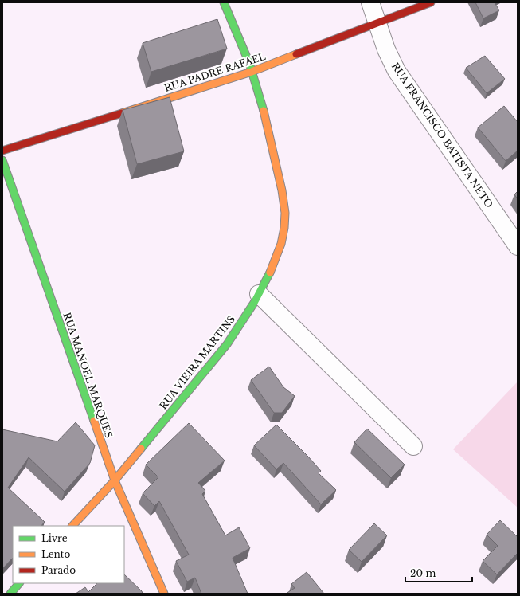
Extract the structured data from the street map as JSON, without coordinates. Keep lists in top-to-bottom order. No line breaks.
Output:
{"streets":{"street":["RUA PADRE RAFAEL","RUA FRANCISCO BATISTA NETO","RUA VIEIRA MARTINS","RUA MANOEL MARQUES"]},"crossings":[["RUA PADRE RAFAEL","RUA FRANCISCO BATISTA NETO"],["RUA PADRE RAFAEL","RUA VIEIRA MARTINS"],["RUA VIEIRA MARTINS","RUA MANOEL MARQUES"]],"legend":["Livre","Lento","Parado"],"scale_bar":"20 m"}
